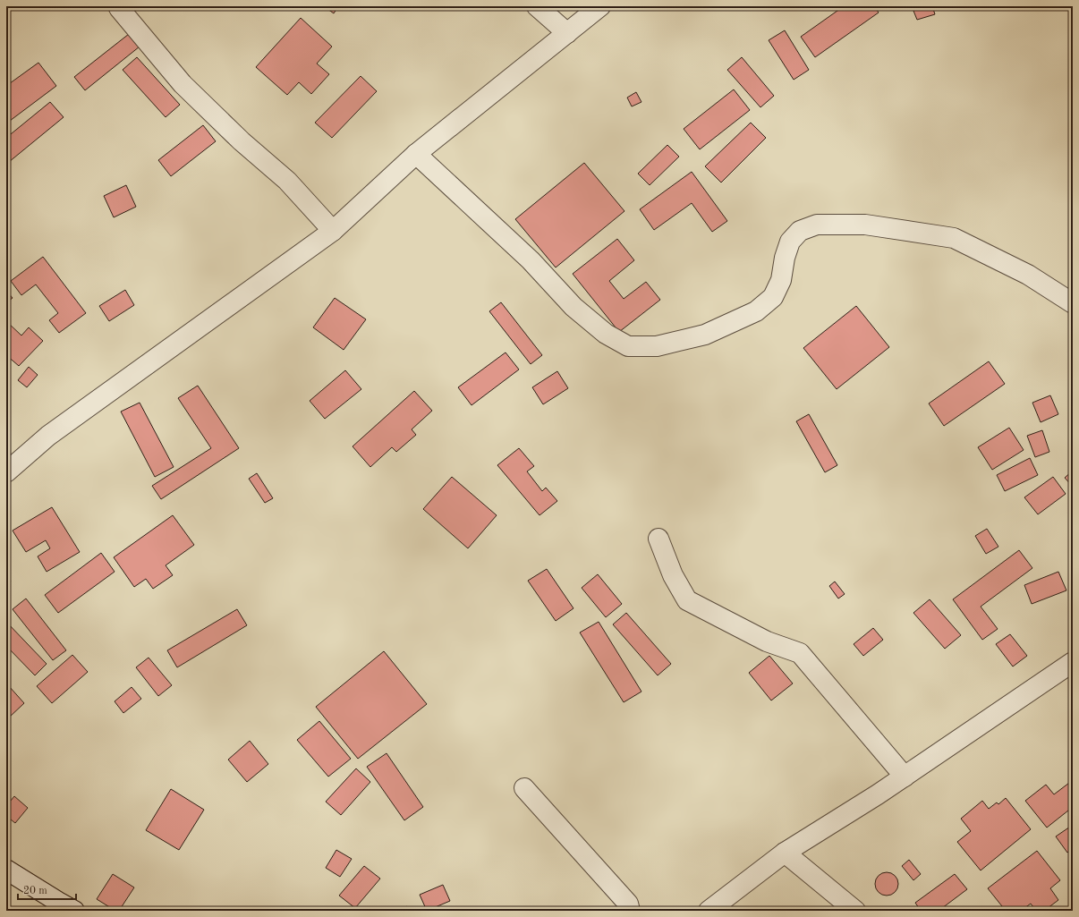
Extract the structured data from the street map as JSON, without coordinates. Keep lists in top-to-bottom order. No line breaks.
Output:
{"scale_bar":"20 m"}
